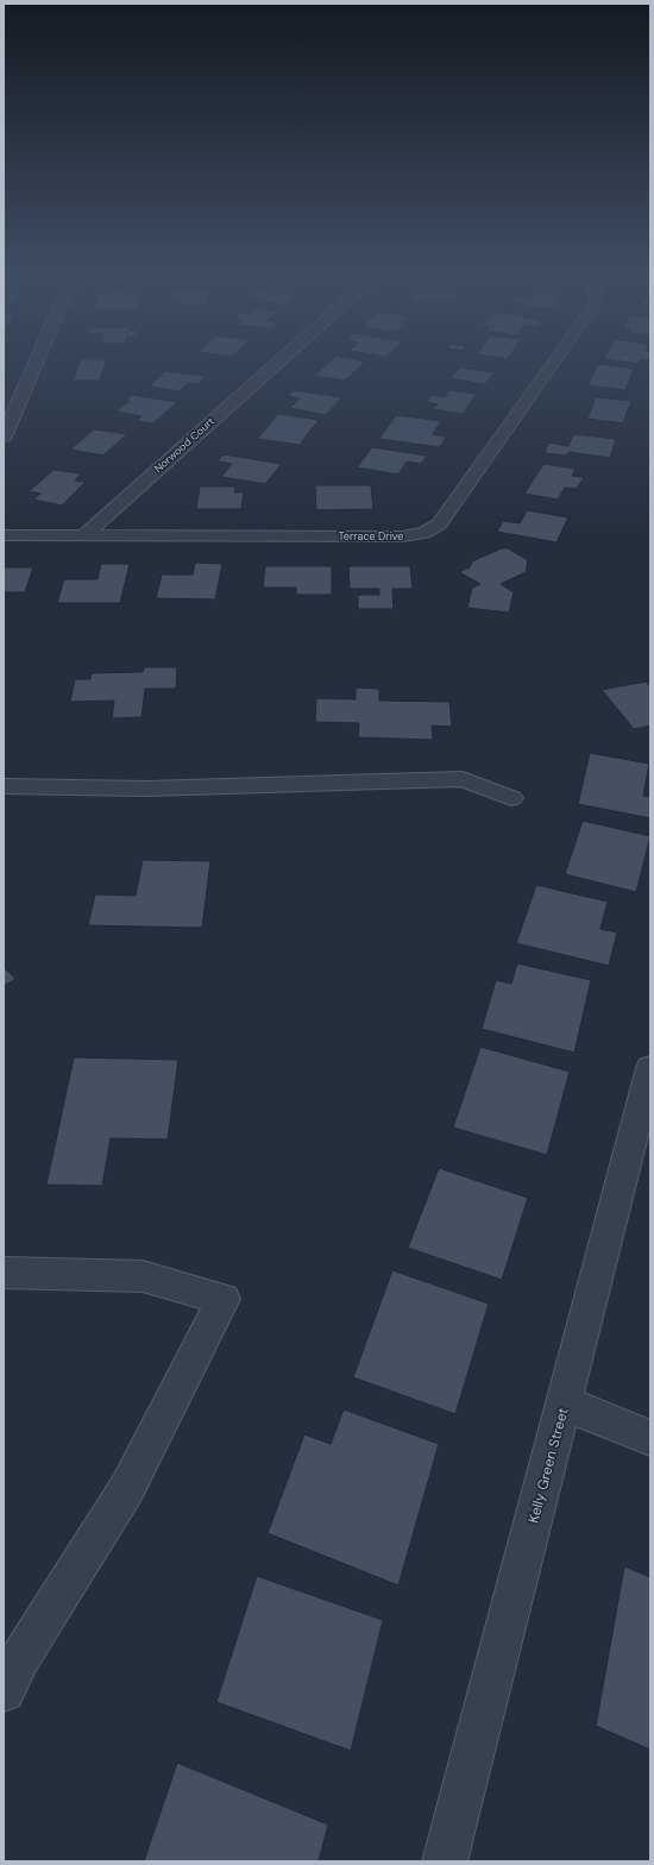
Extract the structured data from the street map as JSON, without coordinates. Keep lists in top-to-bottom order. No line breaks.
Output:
{"streets":{"street":["Norwood Court","Terrace Drive","Kelly Green Street"]},"crossings":[["Norwood Court","Terrace Drive"]]}
